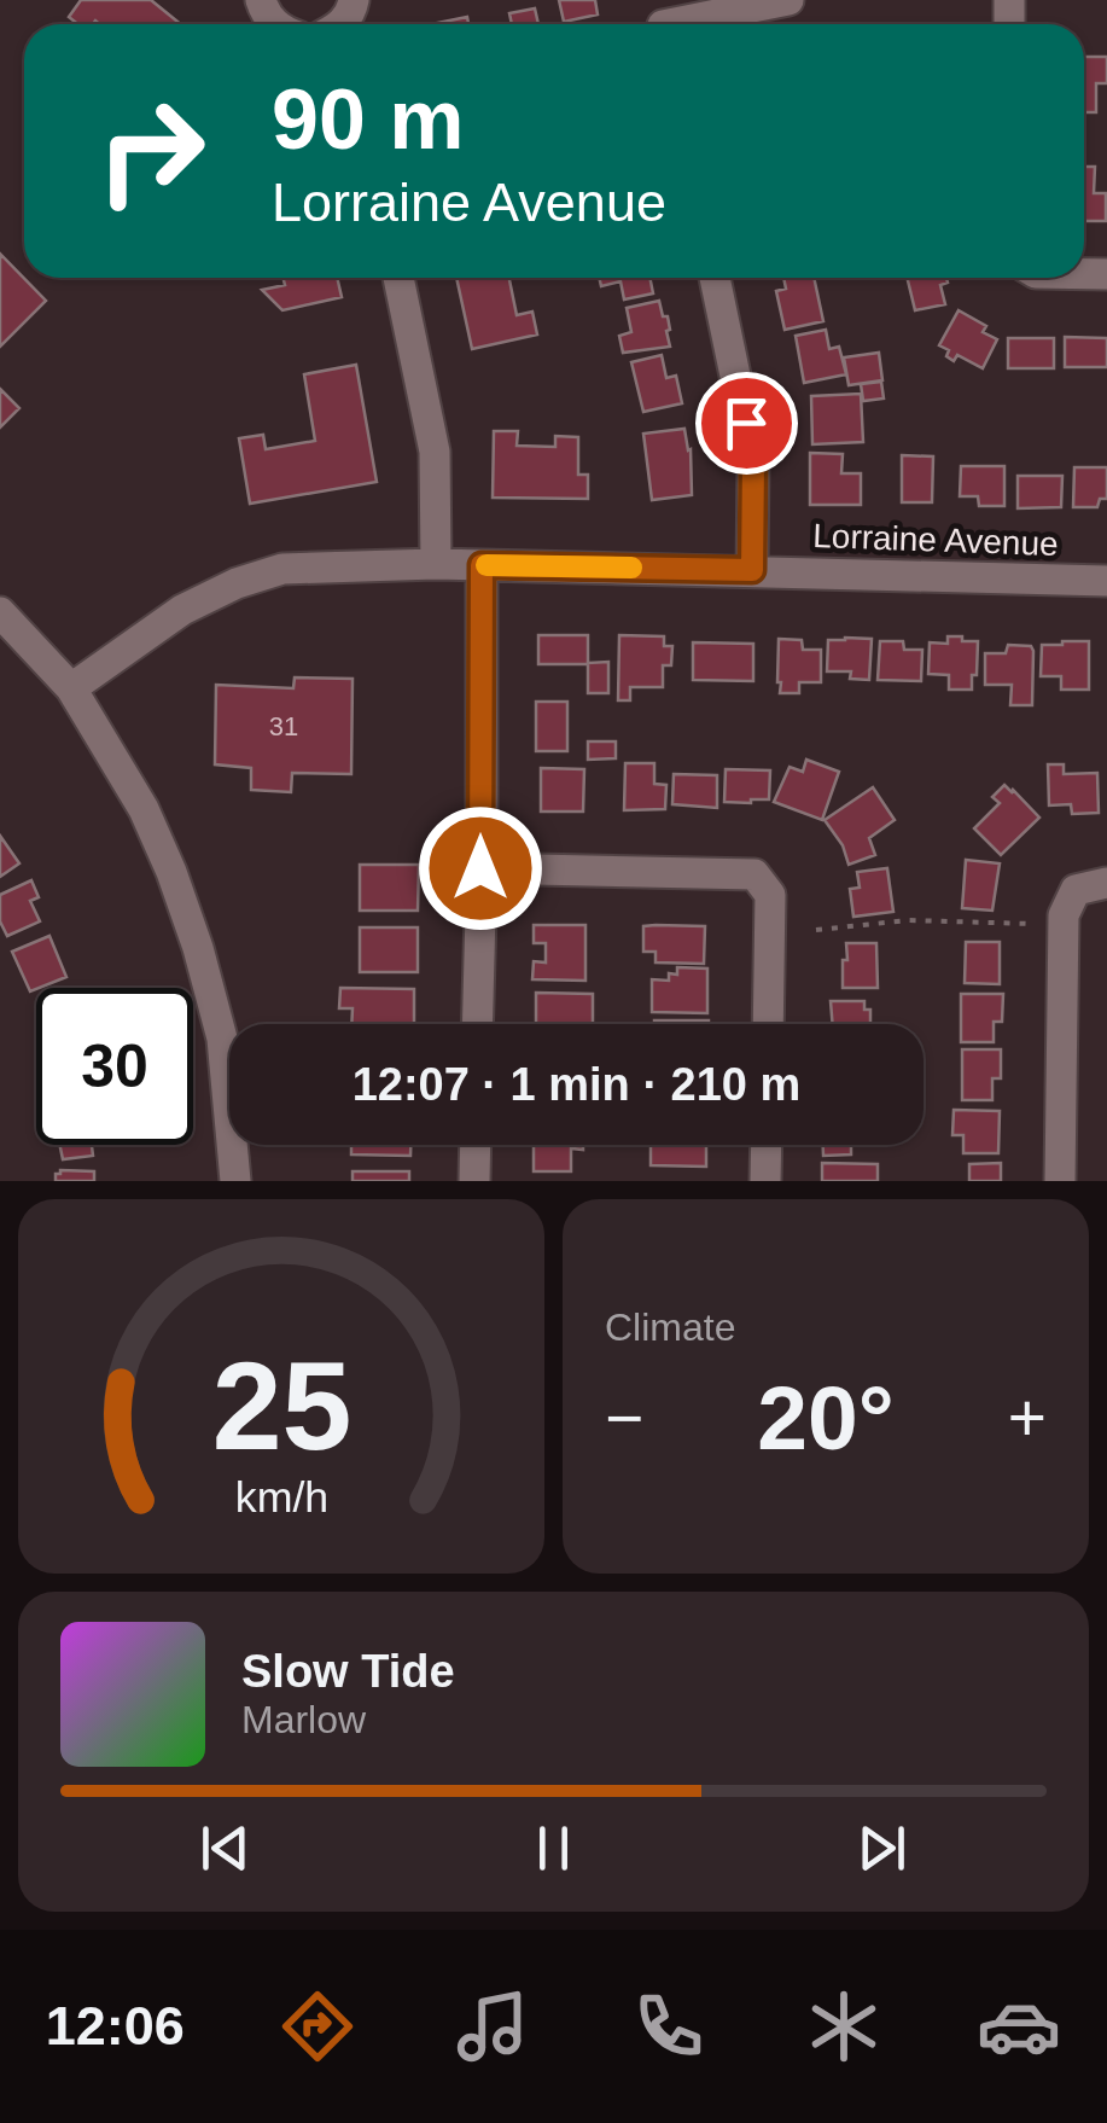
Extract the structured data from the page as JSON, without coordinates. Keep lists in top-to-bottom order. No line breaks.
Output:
{"streets":{"street":["Lorraine Avenue"]},"house_numbers":["31"],"page":{"turn":["90 m","Lorraine Avenue"],"limit":"30","trip":"12:07 · 1 min · 210 m","tile":"Climate","heat":["−","20°","+"],"song":["Slow Tide","Marlow"],"tabs":"12:06","gauge":["25","km/h"]}}
